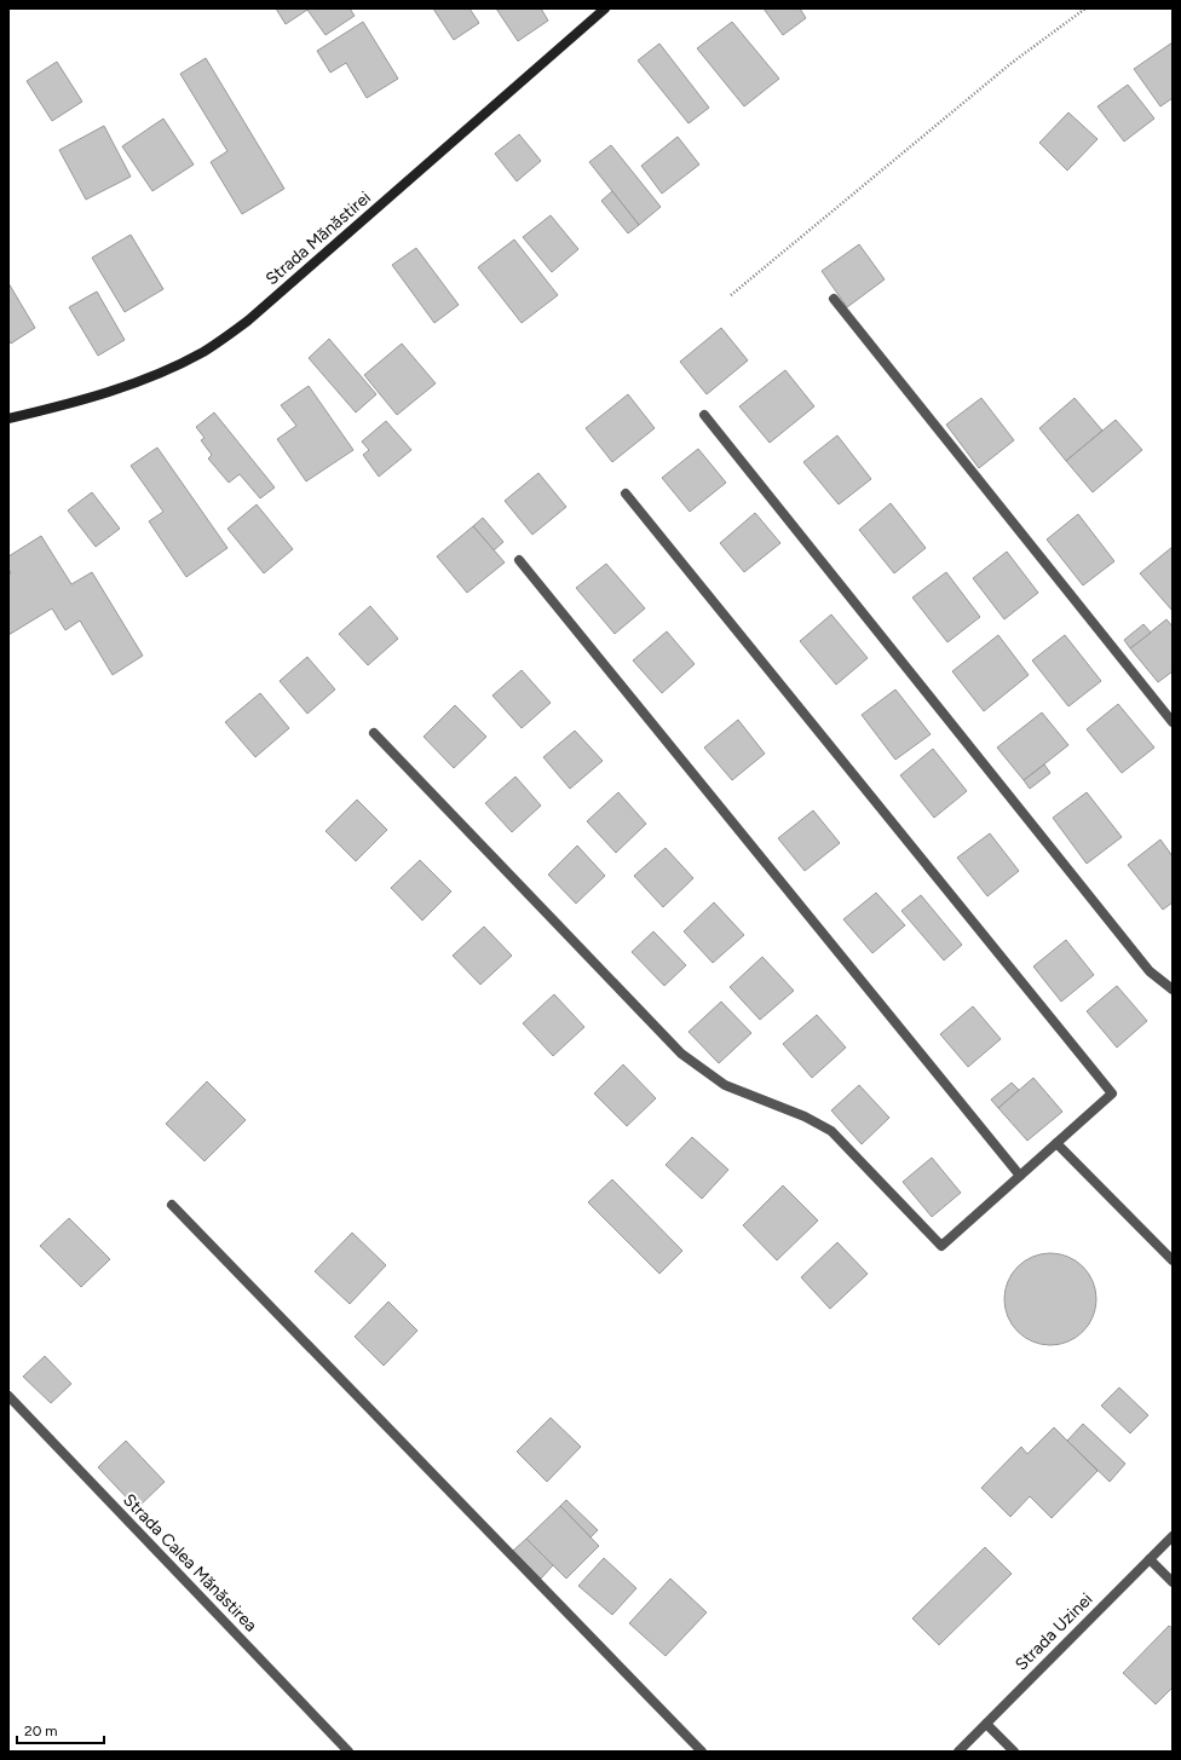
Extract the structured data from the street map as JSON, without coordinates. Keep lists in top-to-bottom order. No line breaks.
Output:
{"streets":{"street":["Strada Mănăstirei","Strada Calea Mănăstirea","Strada Uzinei"]},"scale_bar":"20 m"}
